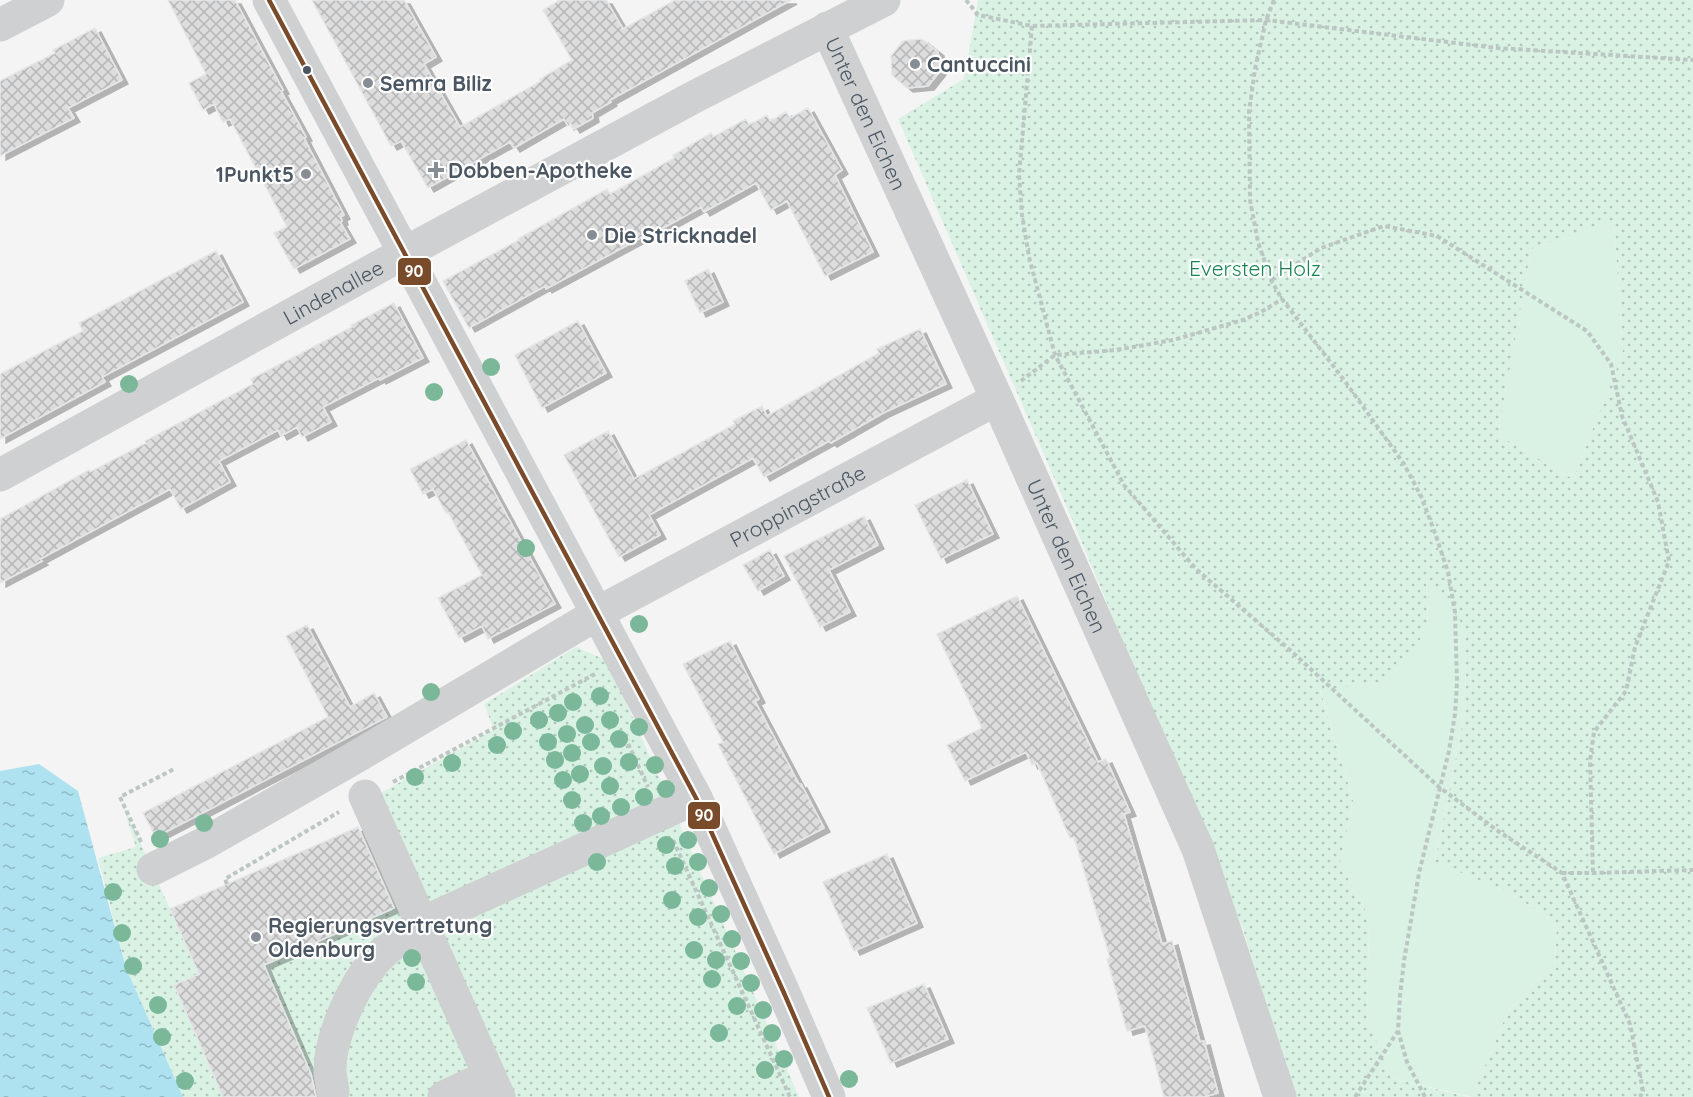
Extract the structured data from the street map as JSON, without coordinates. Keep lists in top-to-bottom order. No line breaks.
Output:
{"streets":{"street":["Unter den Eichen","Lindenallee","Proppingstraße"]},"crossings":[["Unter den Eichen","Lindenallee"],["Unter den Eichen","Proppingstraße"]],"parks":["Eversten Holz"],"places":{"other":["Cantuccini","Semra Biliz","1Punkt5","Die Stricknadel","Regierungsvertretung Oldenburg"],"health":["Dobben-Apotheke"]},"lines":["transit line 90"]}
